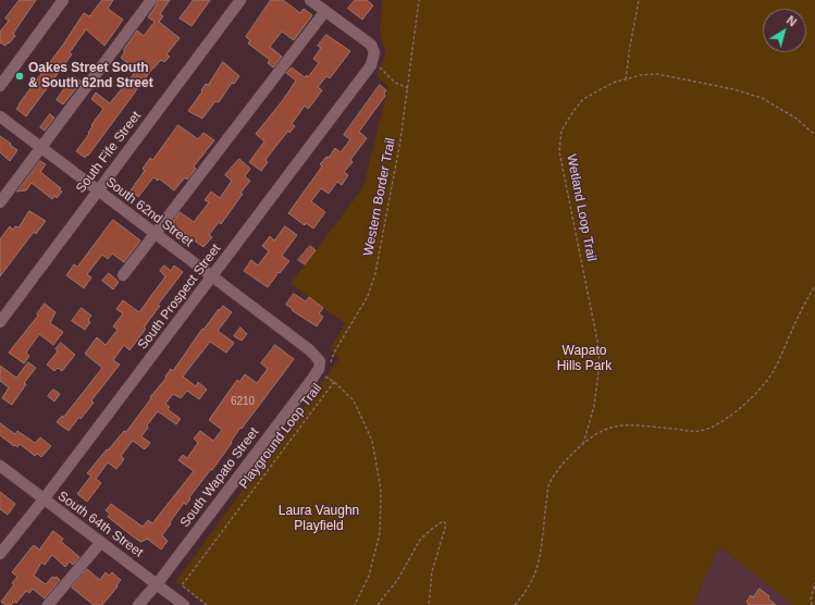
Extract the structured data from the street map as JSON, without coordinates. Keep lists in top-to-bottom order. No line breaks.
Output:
{"streets":{"street":["South Fife Street","South 62nd Street","South Prospect Street","South Wapato Street","South 64th Street"],"path":["Western Border Trail","Wetland Loop Trail","Playground Loop Trail"]},"crossings":[["South Fife Street","South 62nd Street"],["Western Border Trail","South 62nd Street"],["Western Border Trail","South Wapato Street"],["South 62nd Street","South Prospect Street"],["South 62nd Street","South Wapato Street"],["South Prospect Street","South 64th Street"],["South Wapato Street","South 64th Street"]],"parks":["Wapato Hills Park","Laura Vaughn Playfield"],"places":["Oakes Street South & South 62nd Street"],"house_numbers":["6210"],"north":"top right"}
